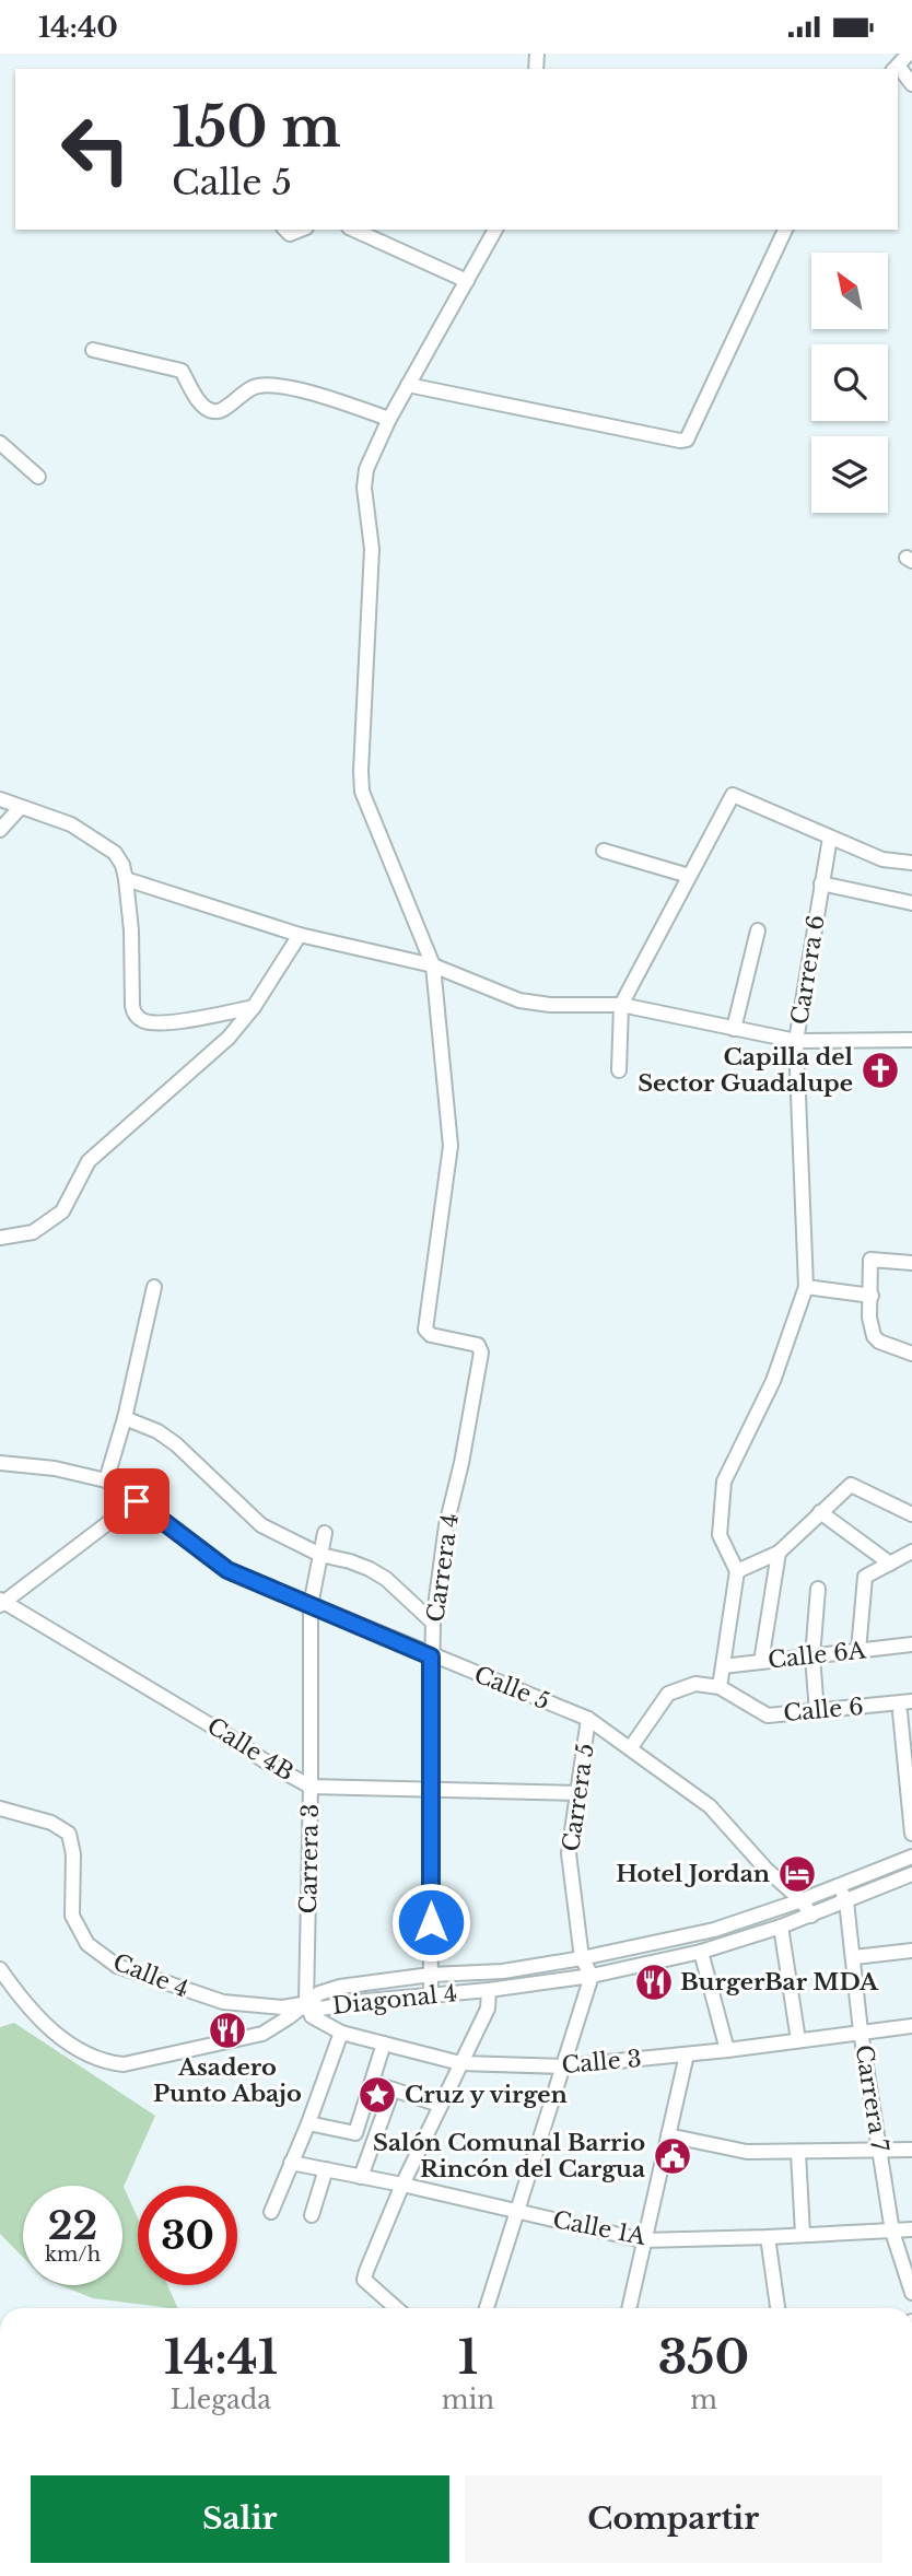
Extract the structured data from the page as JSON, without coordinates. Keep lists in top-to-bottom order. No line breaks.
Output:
{"streets":{"street":["Carrera 6","Carrera 4","Calle 6A","Calle 5","Calle 6","Calle 4B","Carrera 5","Carrera 3","Calle 4","Diagonal 4","Calle 3","Carrera 7","Calle 1A"]},"crossings":[["Carrera 4","Calle 5"],["Carrera 4","Calle 4B"],["Carrera 4","Diagonal 4"],["Calle 5","Calle 6"],["Calle 5","Carrera 5"],["Calle 5","Carrera 3"],["Calle 5","Diagonal 4"],["Calle 4B","Carrera 5"],["Calle 4B","Carrera 3"],["Carrera 5","Diagonal 4"],["Carrera 3","Calle 4"],["Carrera 3","Diagonal 4"],["Carrera 3","Calle 3"],["Calle 4","Diagonal 4"],["Calle 4","Calle 3"],["Diagonal 4","Calle 3"],["Diagonal 4","Carrera 7"],["Calle 3","Carrera 7"],["Carrera 7","Calle 1A"]],"places":{"church":["Capilla del Sector Guadalupe"],"hotel":["Hotel Jordan"],"restaurant":["BurgerBar MDA","Asadero Punto Abajo"],"place":["Cruz y virgen"],"public building":["Salón Comunal Barrio Rincón del Cargua"]},"north":"top left","page":{"status":"14:40","turn":["150 m","Calle 5"],"speed":"22 km/h","limit":"30","eta":["14:41","Llegada","1","min","350","m"],"buttons":["Salir","Compartir"]}}
